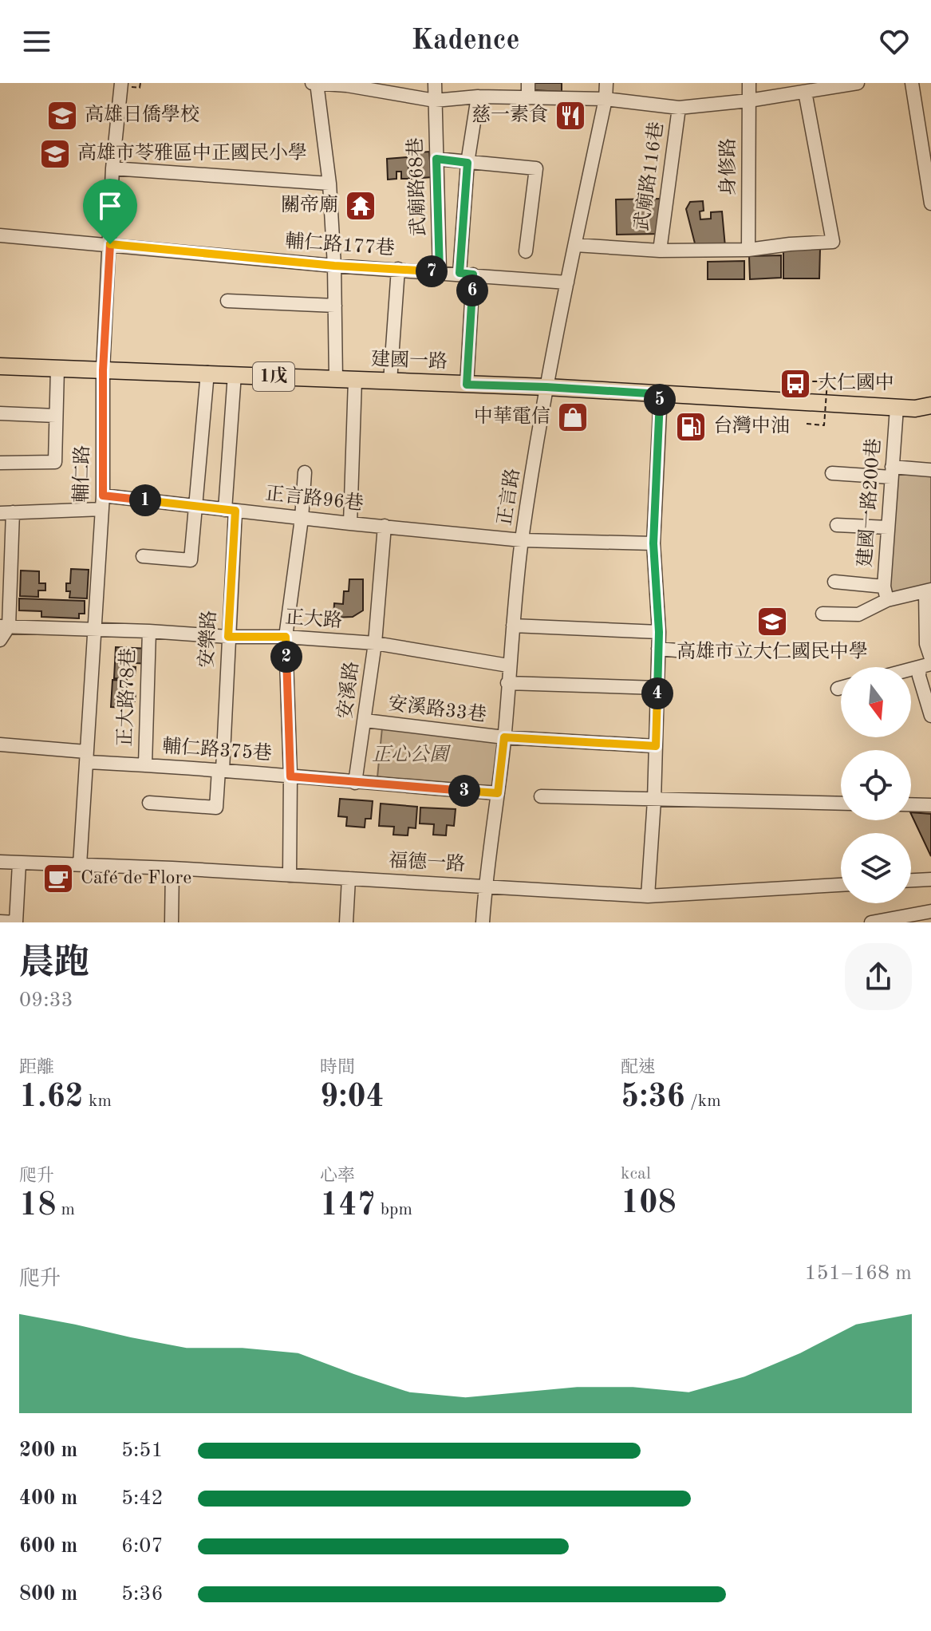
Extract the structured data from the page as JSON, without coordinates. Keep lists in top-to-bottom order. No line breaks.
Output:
{"streets":{"main road":["建國一路","1戊"],"street":["身修路","武廟路116巷","武廟路68巷","輔仁路177巷","輔仁路","正言路","正言路96巷","建國一路200巷","正大路","安樂路","安溪路","正大路78巷","安溪路33巷","輔仁路375巷","福德一路"]},"crossings":[["武廟路68巷","輔仁路177巷"],["輔仁路177巷","輔仁路"],["輔仁路177巷","正言路"],["建國一路","輔仁路"],["建國一路","正言路"],["建國一路","建國一路200巷"],["建國一路","安樂路"],["輔仁路","正言路96巷"],["輔仁路","正大路"],["輔仁路","輔仁路375巷"],["輔仁路","福德一路"],["正言路","正言路96巷"],["正言路","正大路"],["正言路","安溪路33巷"],["正言路","輔仁路375巷"],["正言路","福德一路"],["正言路96巷","安樂路"],["正言路96巷","安溪路"],["正大路","安樂路"],["正大路","安溪路"],["正大路","正大路78巷"],["安樂路","輔仁路375巷"],["安溪路","安溪路33巷"],["安溪路","輔仁路375巷"],["正大路78巷","輔仁路375巷"]],"parks":["正心公園"],"places":{"school or university":["高雄日僑學校","高雄市苓雅區中正國民小學","高雄市立大仁國民中學"],"restaurant":["慈一素食"],"temple":["關帝廟"],"bus stop":["大仁國中"],"shop":["中華電信"],"fuel station":["台灣中油"],"cafe":["Café de Flore"]},"north":"bottom","page":{"header":"Kadence","pins":["7","6","5","1","2","4","3"],"heading":["晨跑","09:33"],"stats":[["距離","1.62 km"],["時間","9:04"],["配速","5:36 /km"],["爬升","18 m"],["心率","147 bpm"],["kcal","108"]],"chart":["爬升","151–168 m"],"list":[{"name":"200 m","note":"5:51"},{"name":"400 m","note":"5:42"},{"name":"600 m","note":"6:07"},{"name":"800 m","note":"5:36"}]}}
